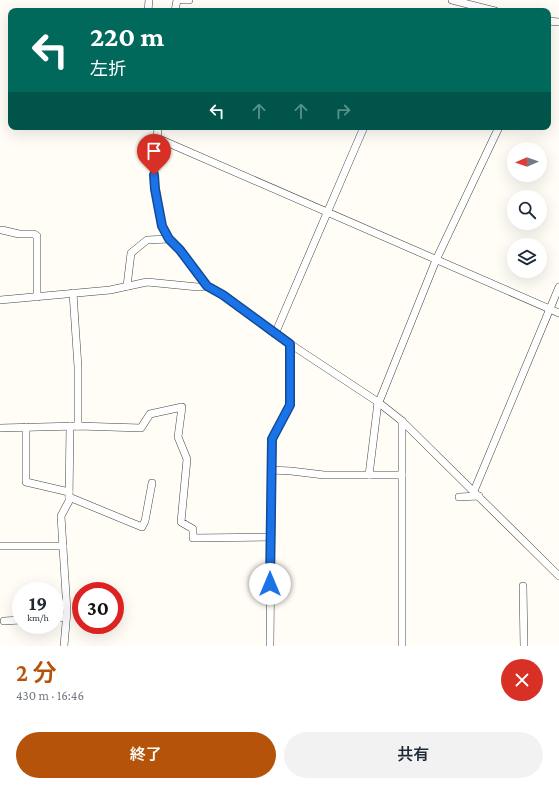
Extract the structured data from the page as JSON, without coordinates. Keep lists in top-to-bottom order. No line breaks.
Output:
{"north":"left","page":{"turn":["220 m","左折"],"speed":"19 km/h","limit":"30","heading":["2 分","430 m · 16:46"],"buttons":["終了","共有"]}}
